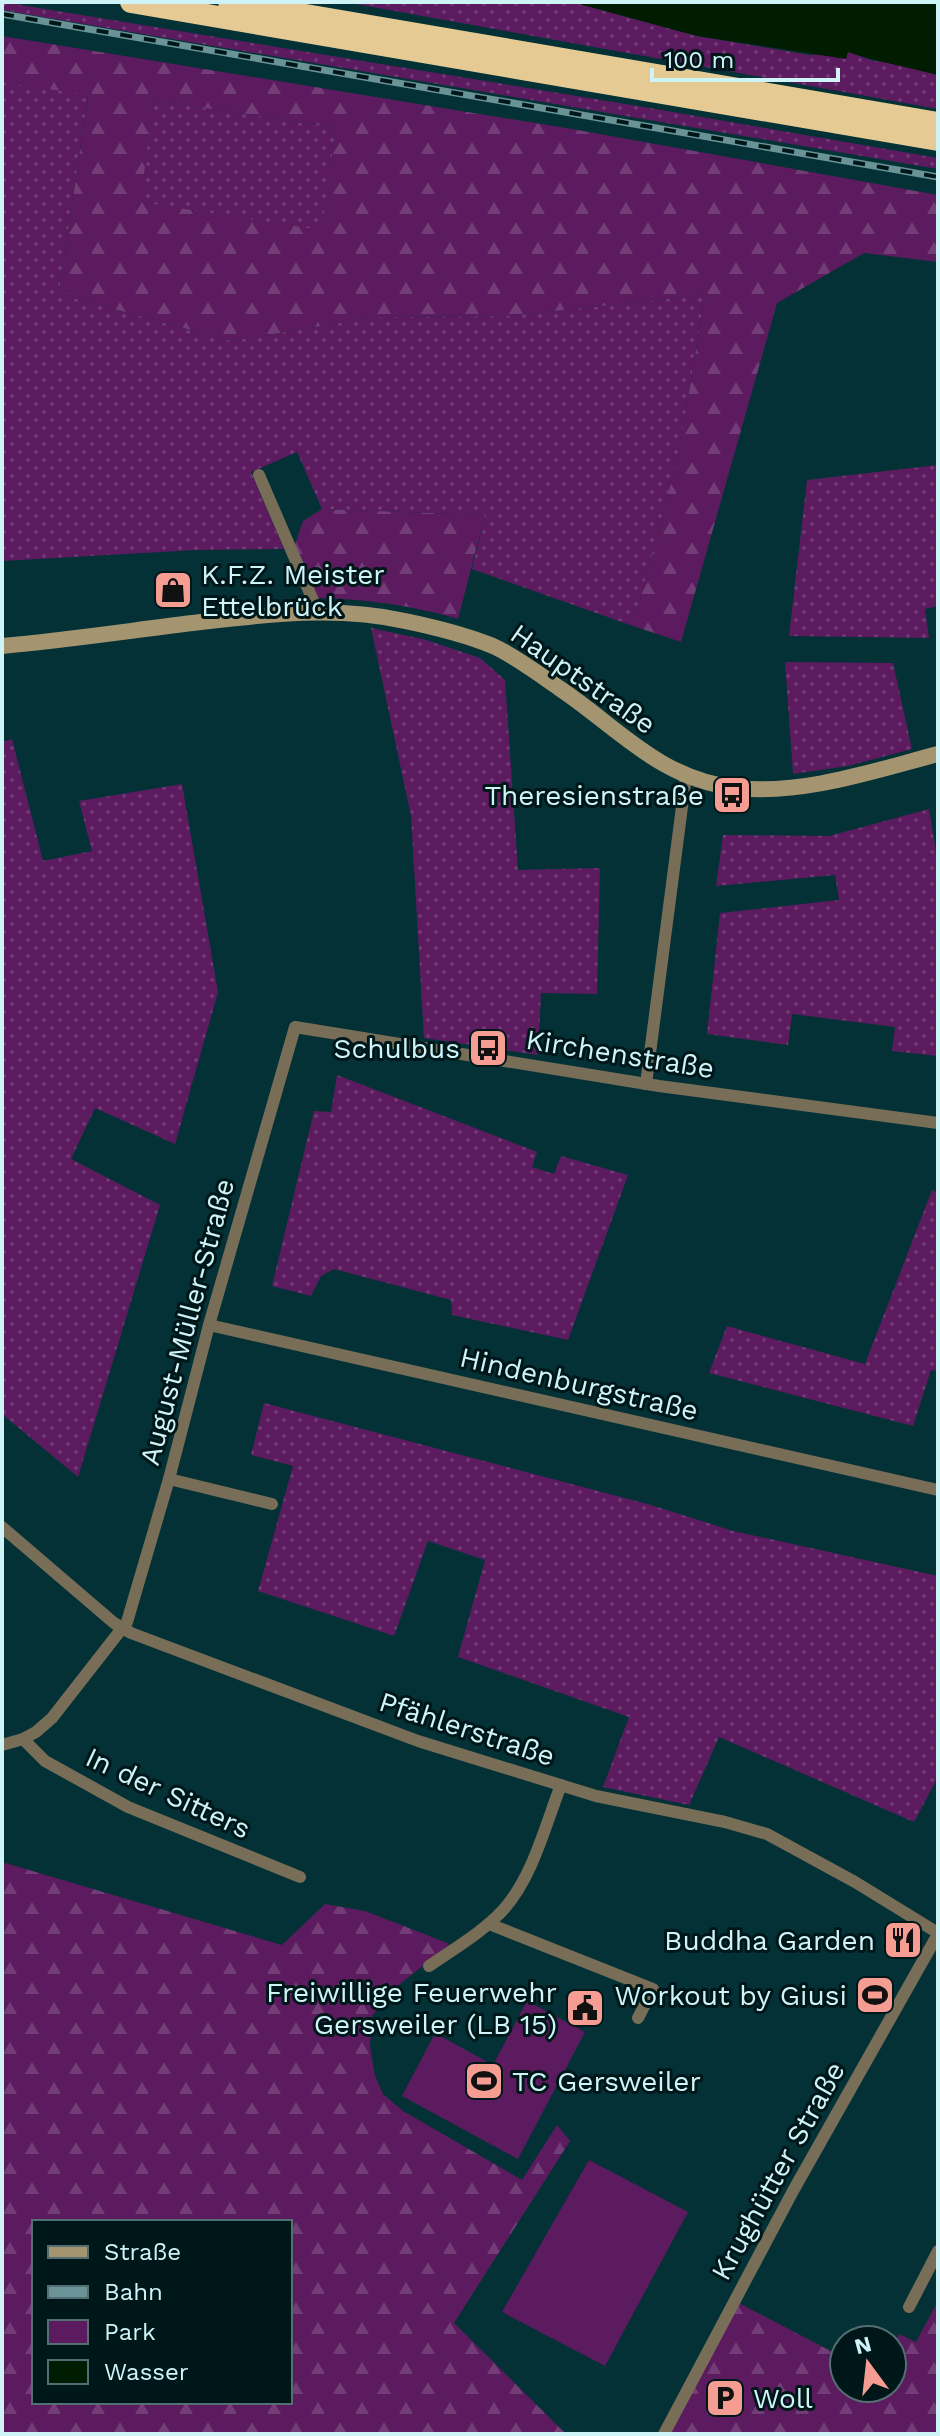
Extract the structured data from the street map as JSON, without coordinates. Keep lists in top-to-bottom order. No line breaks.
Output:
{"streets":{"main road":["Hauptstraße"],"street":["Kirchenstraße","August-Müller-Straße","Hindenburgstraße","Pfählerstraße","In der Sitters","Krughütter Straße"]},"crossings":[["Kirchenstraße","August-Müller-Straße"],["August-Müller-Straße","Hindenburgstraße"],["August-Müller-Straße","Pfählerstraße"],["Pfählerstraße","Krughütter Straße"]],"places":{"shop":["K.F.Z. Meister Ettelbrück"],"bus stop":["Theresienstraße","Schulbus"],"restaurant":["Buddha Garden"],"sports":["Workout by Giusi","TC Gersweiler"],"public building":["Freiwillige Feuerwehr Gersweiler (LB 15)"],"parking":["Woll"]},"legend":["Straße","Bahn","Park","Wasser"],"scale_bar":"100 m","north":"top"}
